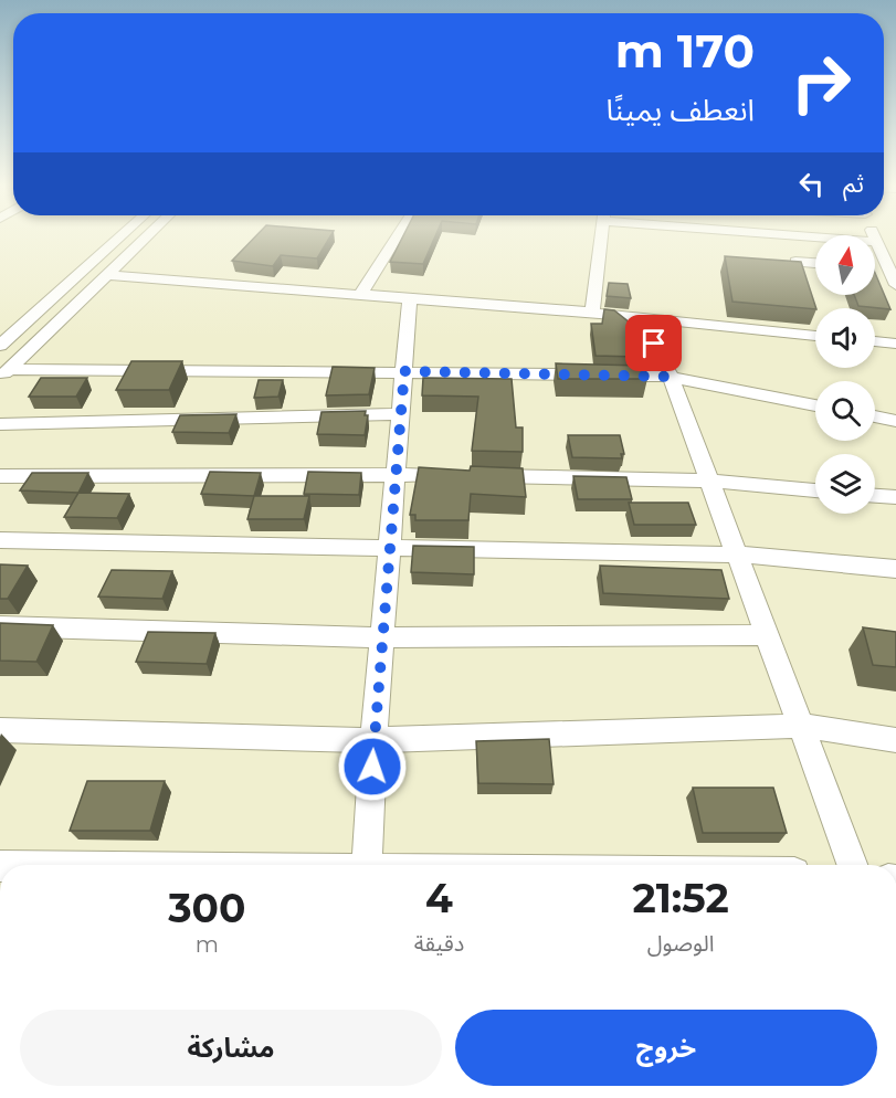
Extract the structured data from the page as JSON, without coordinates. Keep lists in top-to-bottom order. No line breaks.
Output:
{"north":"top","page":{"turn":["170 m","انعطف يمينًا"],"then":"ثم","eta":["21:52","الوصول","4","دقيقة","300","m"],"buttons":["خروج","مشاركة"]}}
